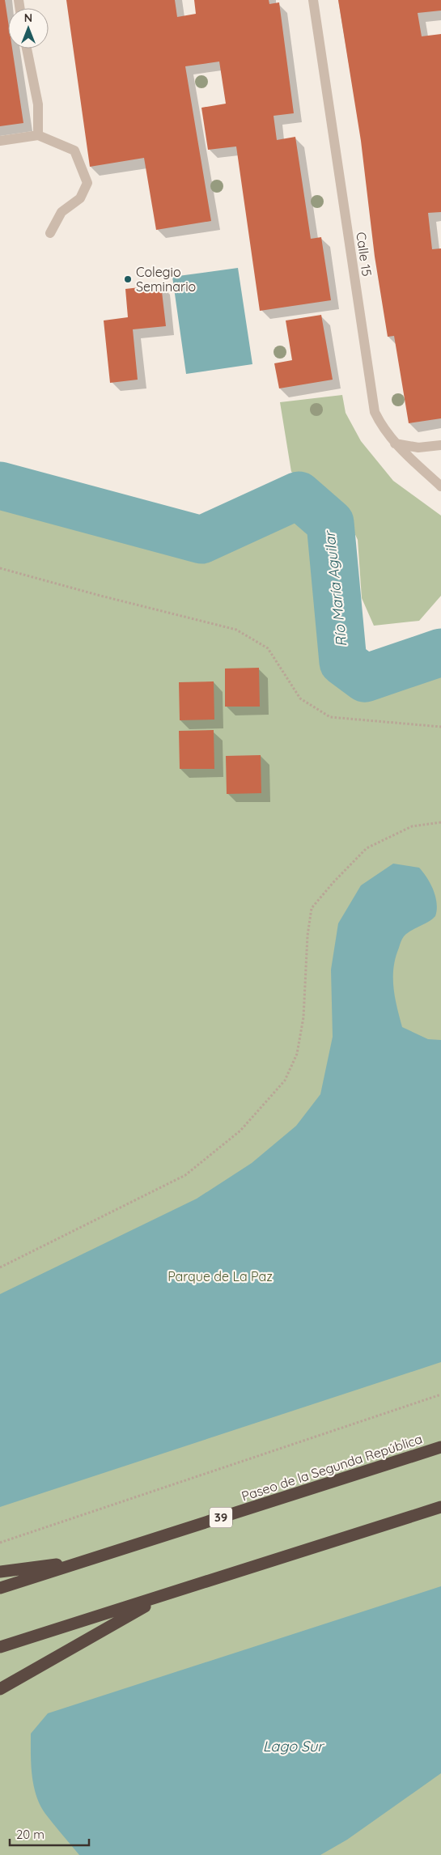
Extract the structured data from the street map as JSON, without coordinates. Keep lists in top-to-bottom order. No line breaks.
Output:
{"streets":{"highway":["Paseo de la Segunda República","39"],"street":["Calle 15"]},"water":["Río María Aguilar","Lago Sur"],"parks":["Parque de La Paz"],"places":["Colegio Seminario"],"scale_bar":"20 m","north":"top"}
